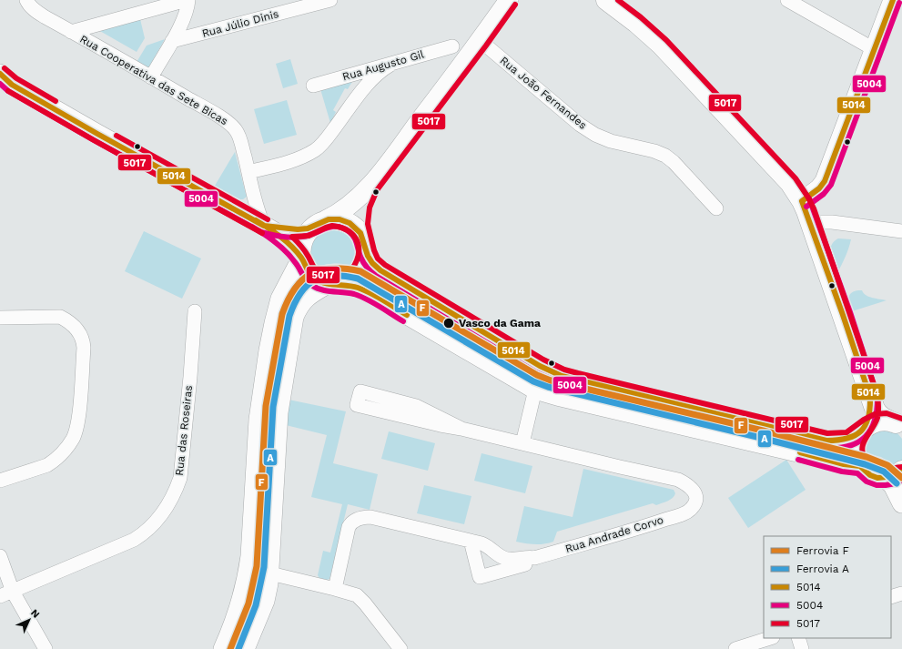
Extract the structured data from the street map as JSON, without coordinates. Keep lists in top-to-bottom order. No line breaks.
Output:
{"streets":{"street":["Rua Júlio Dinis","Rua Augusto Gil","Rua Cooperativa das Sete Bicas","Rua João Fernandes","Rua das Roseiras","Rua Andrade Corvo"]},"places":["Vasco da Gama"],"lines":["transit line 5014","transit line 5017","transit line 5004","rail line F","rail line A"],"legend":["Ferrovia F","Ferrovia A","5014","5004","5017"],"north":"top right"}
